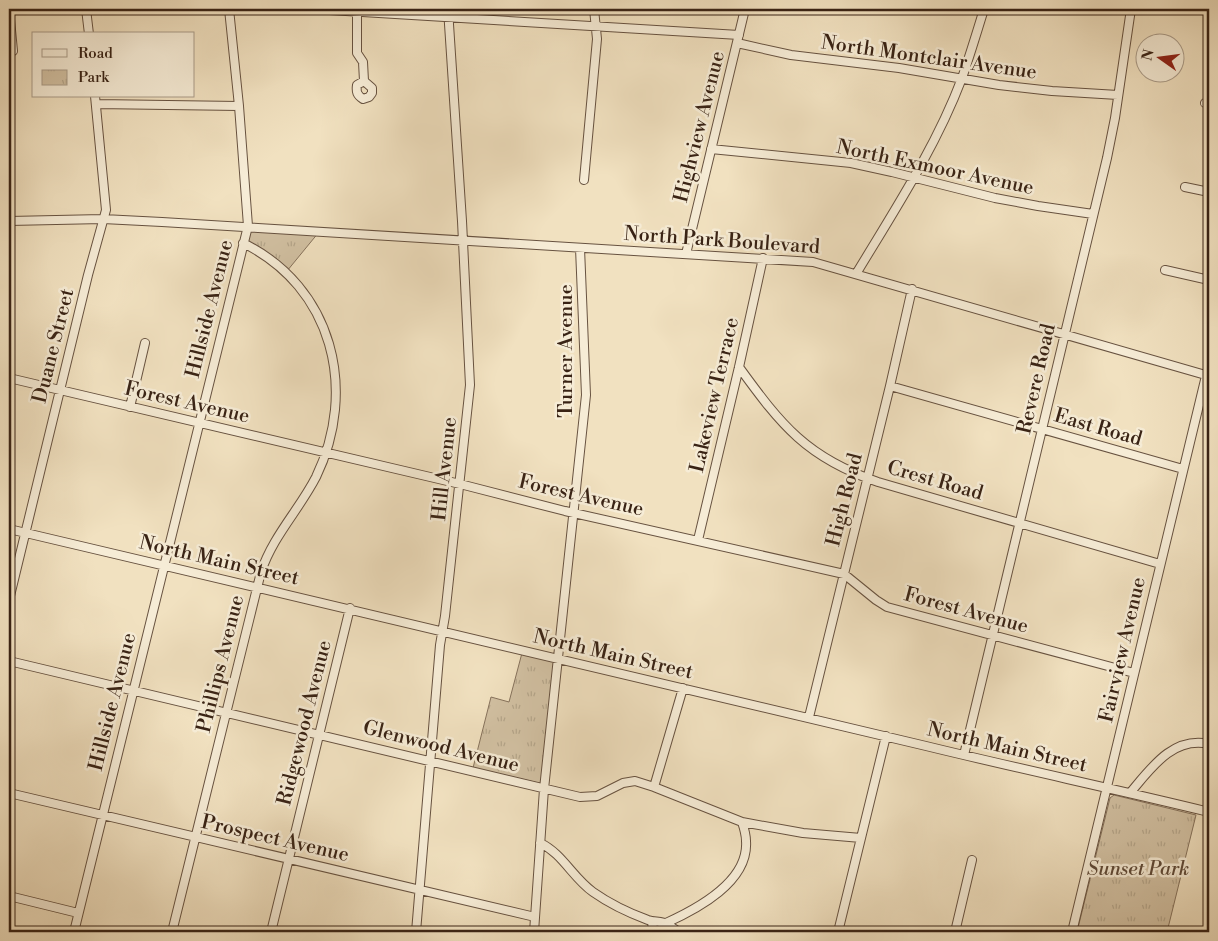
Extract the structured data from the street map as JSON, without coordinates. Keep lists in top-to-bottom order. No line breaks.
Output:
{"streets":{"street":["North Montclair Avenue","Highview Avenue","North Exmoor Avenue","North Park Boulevard","Hillside Avenue","Duane Street","Turner Avenue","Revere Road","Lakeview Terrace","Forest Avenue","East Road","Hill Avenue","Crest Road","High Road","North Main Street","Fairview Avenue","Phillips Avenue","Ridgewood Avenue","Glenwood Avenue","Prospect Avenue"]},"crossings":[["North Montclair Avenue","Highview Avenue"],["North Montclair Avenue","Revere Road"],["North Montclair Avenue","Hill Avenue"],["Highview Avenue","North Exmoor Avenue"],["Highview Avenue","North Park Boulevard"],["North Exmoor Avenue","Revere Road"],["North Park Boulevard","Hillside Avenue"],["North Park Boulevard","Duane Street"],["North Park Boulevard","Turner Avenue"],["North Park Boulevard","Revere Road"],["North Park Boulevard","Lakeview Terrace"],["North Park Boulevard","Hill Avenue"],["North Park Boulevard","High Road"],["North Park Boulevard","Fairview Avenue"],["Hillside Avenue","Forest Avenue"],["Hillside Avenue","North Main Street"],["Hillside Avenue","Phillips Avenue"],["Hillside Avenue","Glenwood Avenue"],["Hillside Avenue","Prospect Avenue"],["Duane Street","Forest Avenue"],["Duane Street","North Main Street"],["Turner Avenue","Forest Avenue"],["Turner Avenue","North Main Street"],["Turner Avenue","Glenwood Avenue"],["Turner Avenue","Prospect Avenue"],["Revere Road","Forest Avenue"],["Revere Road","East Road"],["Revere Road","Crest Road"],["Revere Road","North Main Street"],["Lakeview Terrace","Forest Avenue"],["Lakeview Terrace","Crest Road"],["Forest Avenue","Hill Avenue"],["Forest Avenue","High Road"],["Forest Avenue","Fairview Avenue"],["Forest Avenue","Phillips Avenue"],["East Road","High Road"],["East Road","Fairview Avenue"],["Hill Avenue","North Main Street"],["Hill Avenue","Glenwood Avenue"],["Hill Avenue","Prospect Avenue"],["Crest Road","High Road"],["Crest Road","Fairview Avenue"],["High Road","North Main Street"],["North Main Street","Fairview Avenue"],["North Main Street","Phillips Avenue"],["North Main Street","Ridgewood Avenue"],["Phillips Avenue","Glenwood Avenue"],["Phillips Avenue","Prospect Avenue"],["Ridgewood Avenue","Glenwood Avenue"],["Ridgewood Avenue","Prospect Avenue"]],"parks":["Sunset Park"],"legend":["Road","Park"],"north":"left"}
